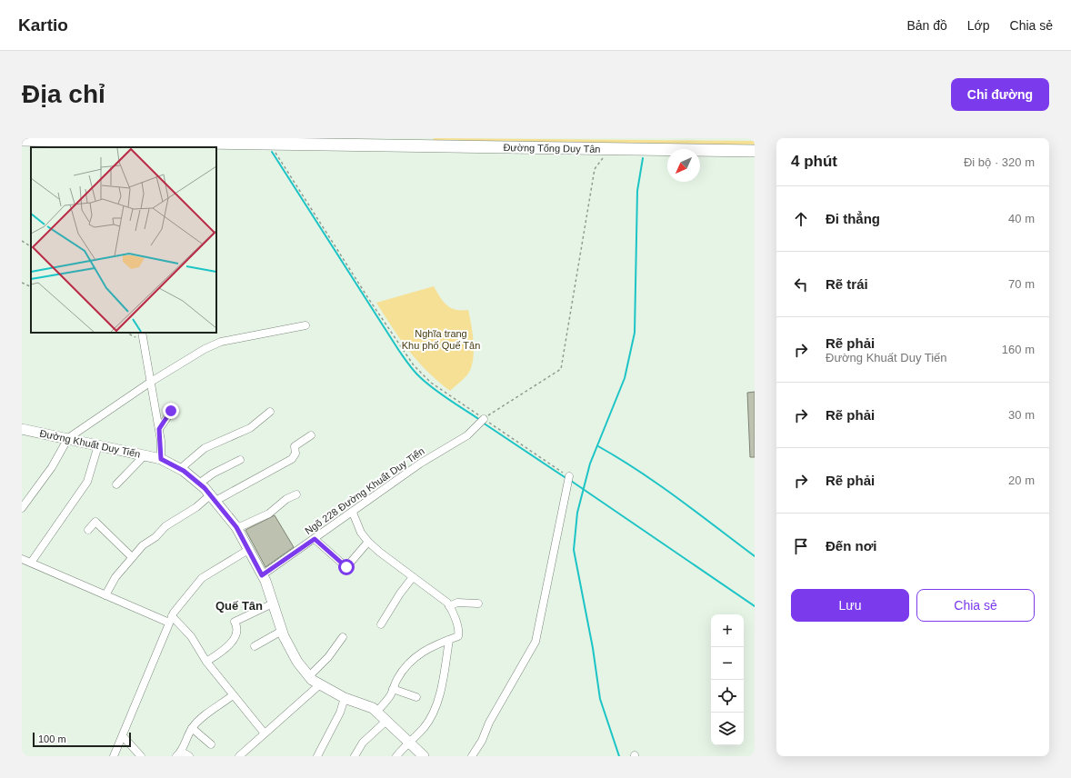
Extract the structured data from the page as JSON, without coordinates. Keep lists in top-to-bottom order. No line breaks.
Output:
{"streets":{"highway":["Đường Tống Duy Tân"],"main road":["Đường Khuất Duy Tiến"],"street":["Ngõ 228 Đường Khuất Duy Tiến"]},"crossings":[["Đường Khuất Duy Tiến","Ngõ 228 Đường Khuất Duy Tiến"]],"districts":["Quế Tân"],"parks":["Nghĩa trang Khu phố Quế Tân"],"scale_bar":"100 m","north":"bottom left","page":{"header":"Kartio","nav":["Bản đồ","Lớp","Chia sẻ"],"buttons":["Chỉ đường",["Lưu","Chia sẻ"]],"title":"Địa chỉ","heading":["4 phút","Đi bộ · 320 m"],"list":[["Đi thẳng","40 m"],["Rẽ trái","70 m"],["Rẽ phải","Đường Khuất Duy Tiến","160 m"],["Rẽ phải","30 m"],["Rẽ phải","20 m"],"Đến nơi"],"map_buttons":["+","−"],"scale":"100 m"}}
